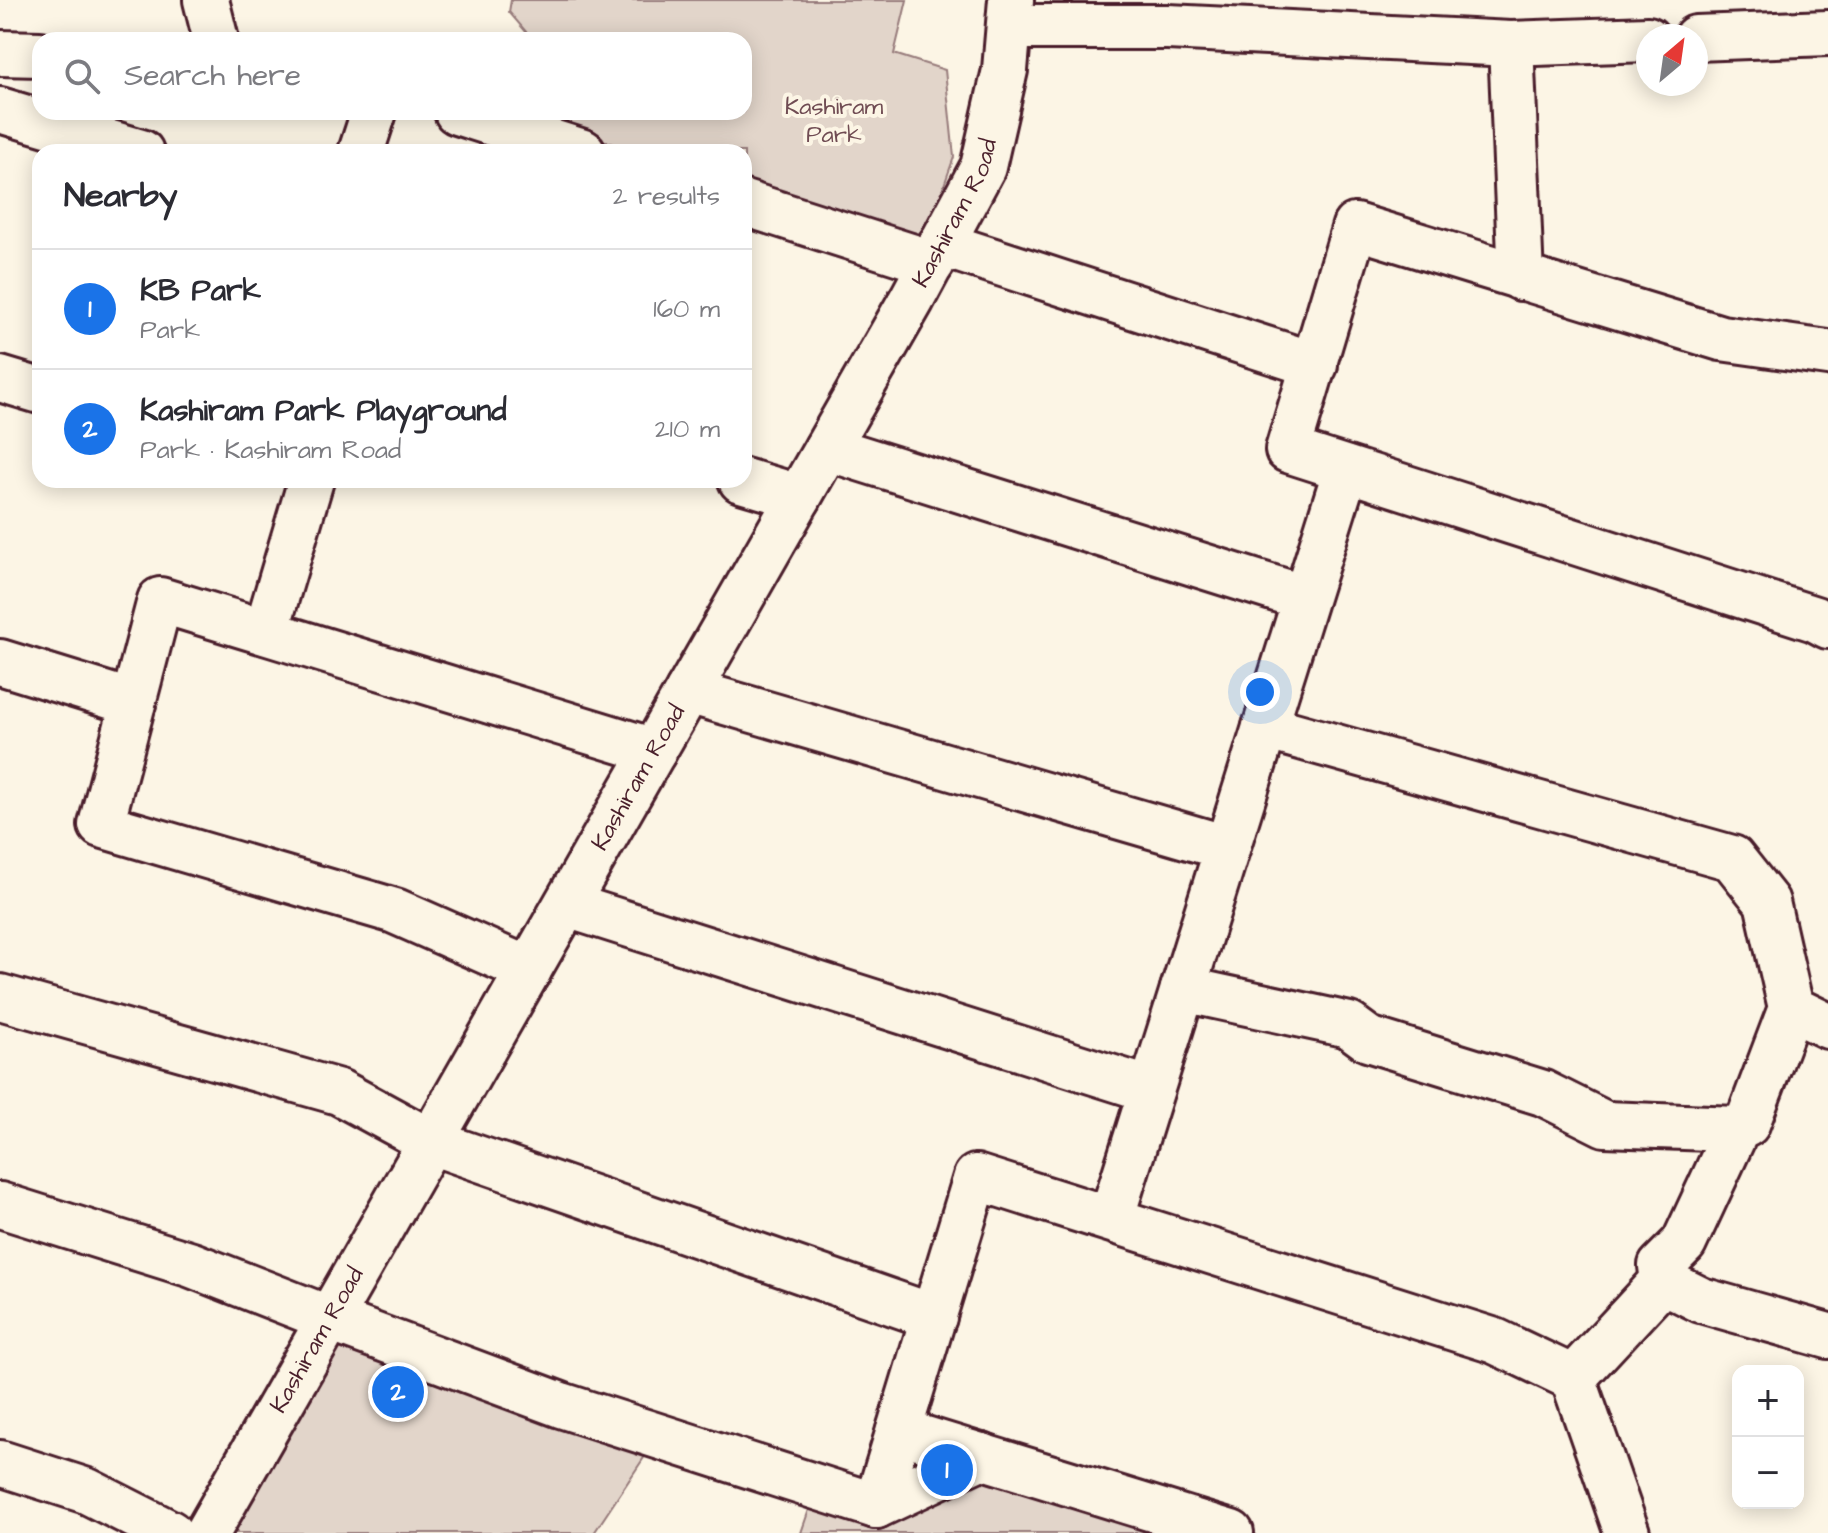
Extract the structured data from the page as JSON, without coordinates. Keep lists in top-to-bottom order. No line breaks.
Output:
{"streets":{"street":["Kashiram Road"]},"parks":["Kashiram Park"],"north":"top right","page":{"search":"Search here","heading":["Nearby","2 results"],"list":[{"mark":"1","name":"KB Park","note":"Park","value":"160 m"},{"mark":"2","name":"Kashiram Park Playground","note":"Park · Kashiram Road","value":"210 m"}],"pins":["2","1"],"map_buttons":["+","−"]}}
